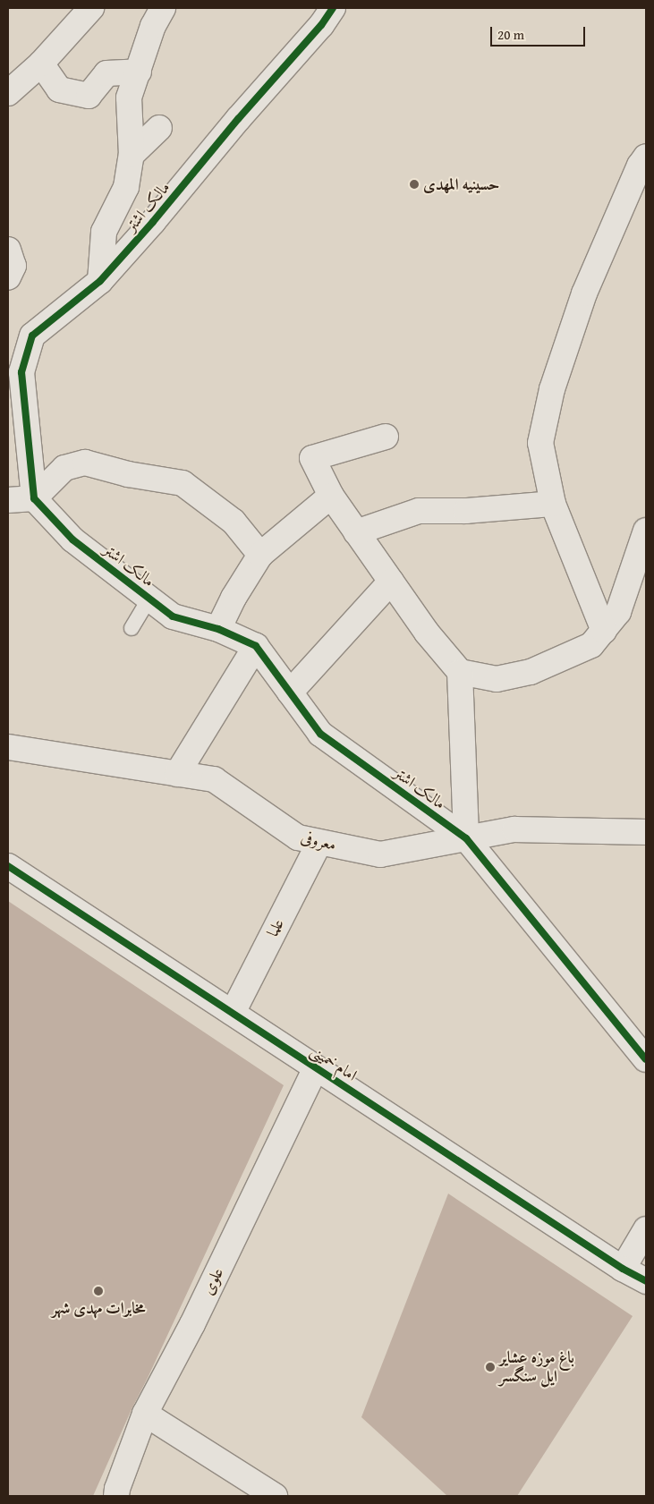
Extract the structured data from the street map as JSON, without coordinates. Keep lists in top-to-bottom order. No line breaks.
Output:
{"streets":{"street":["مالک اشتر","معروفی","علما","امام خمینی","علوی"]},"crossings":[["مالک اشتر","معروفی"],["معروفی","علما"],["علما","امام خمینی"],["امام خمینی","علوی"]],"places":["حسینیه المهدی","مخابرات مهدی شهر","باغ موزه عشایر ایل سنگسر"],"scale_bar":"20 m"}
